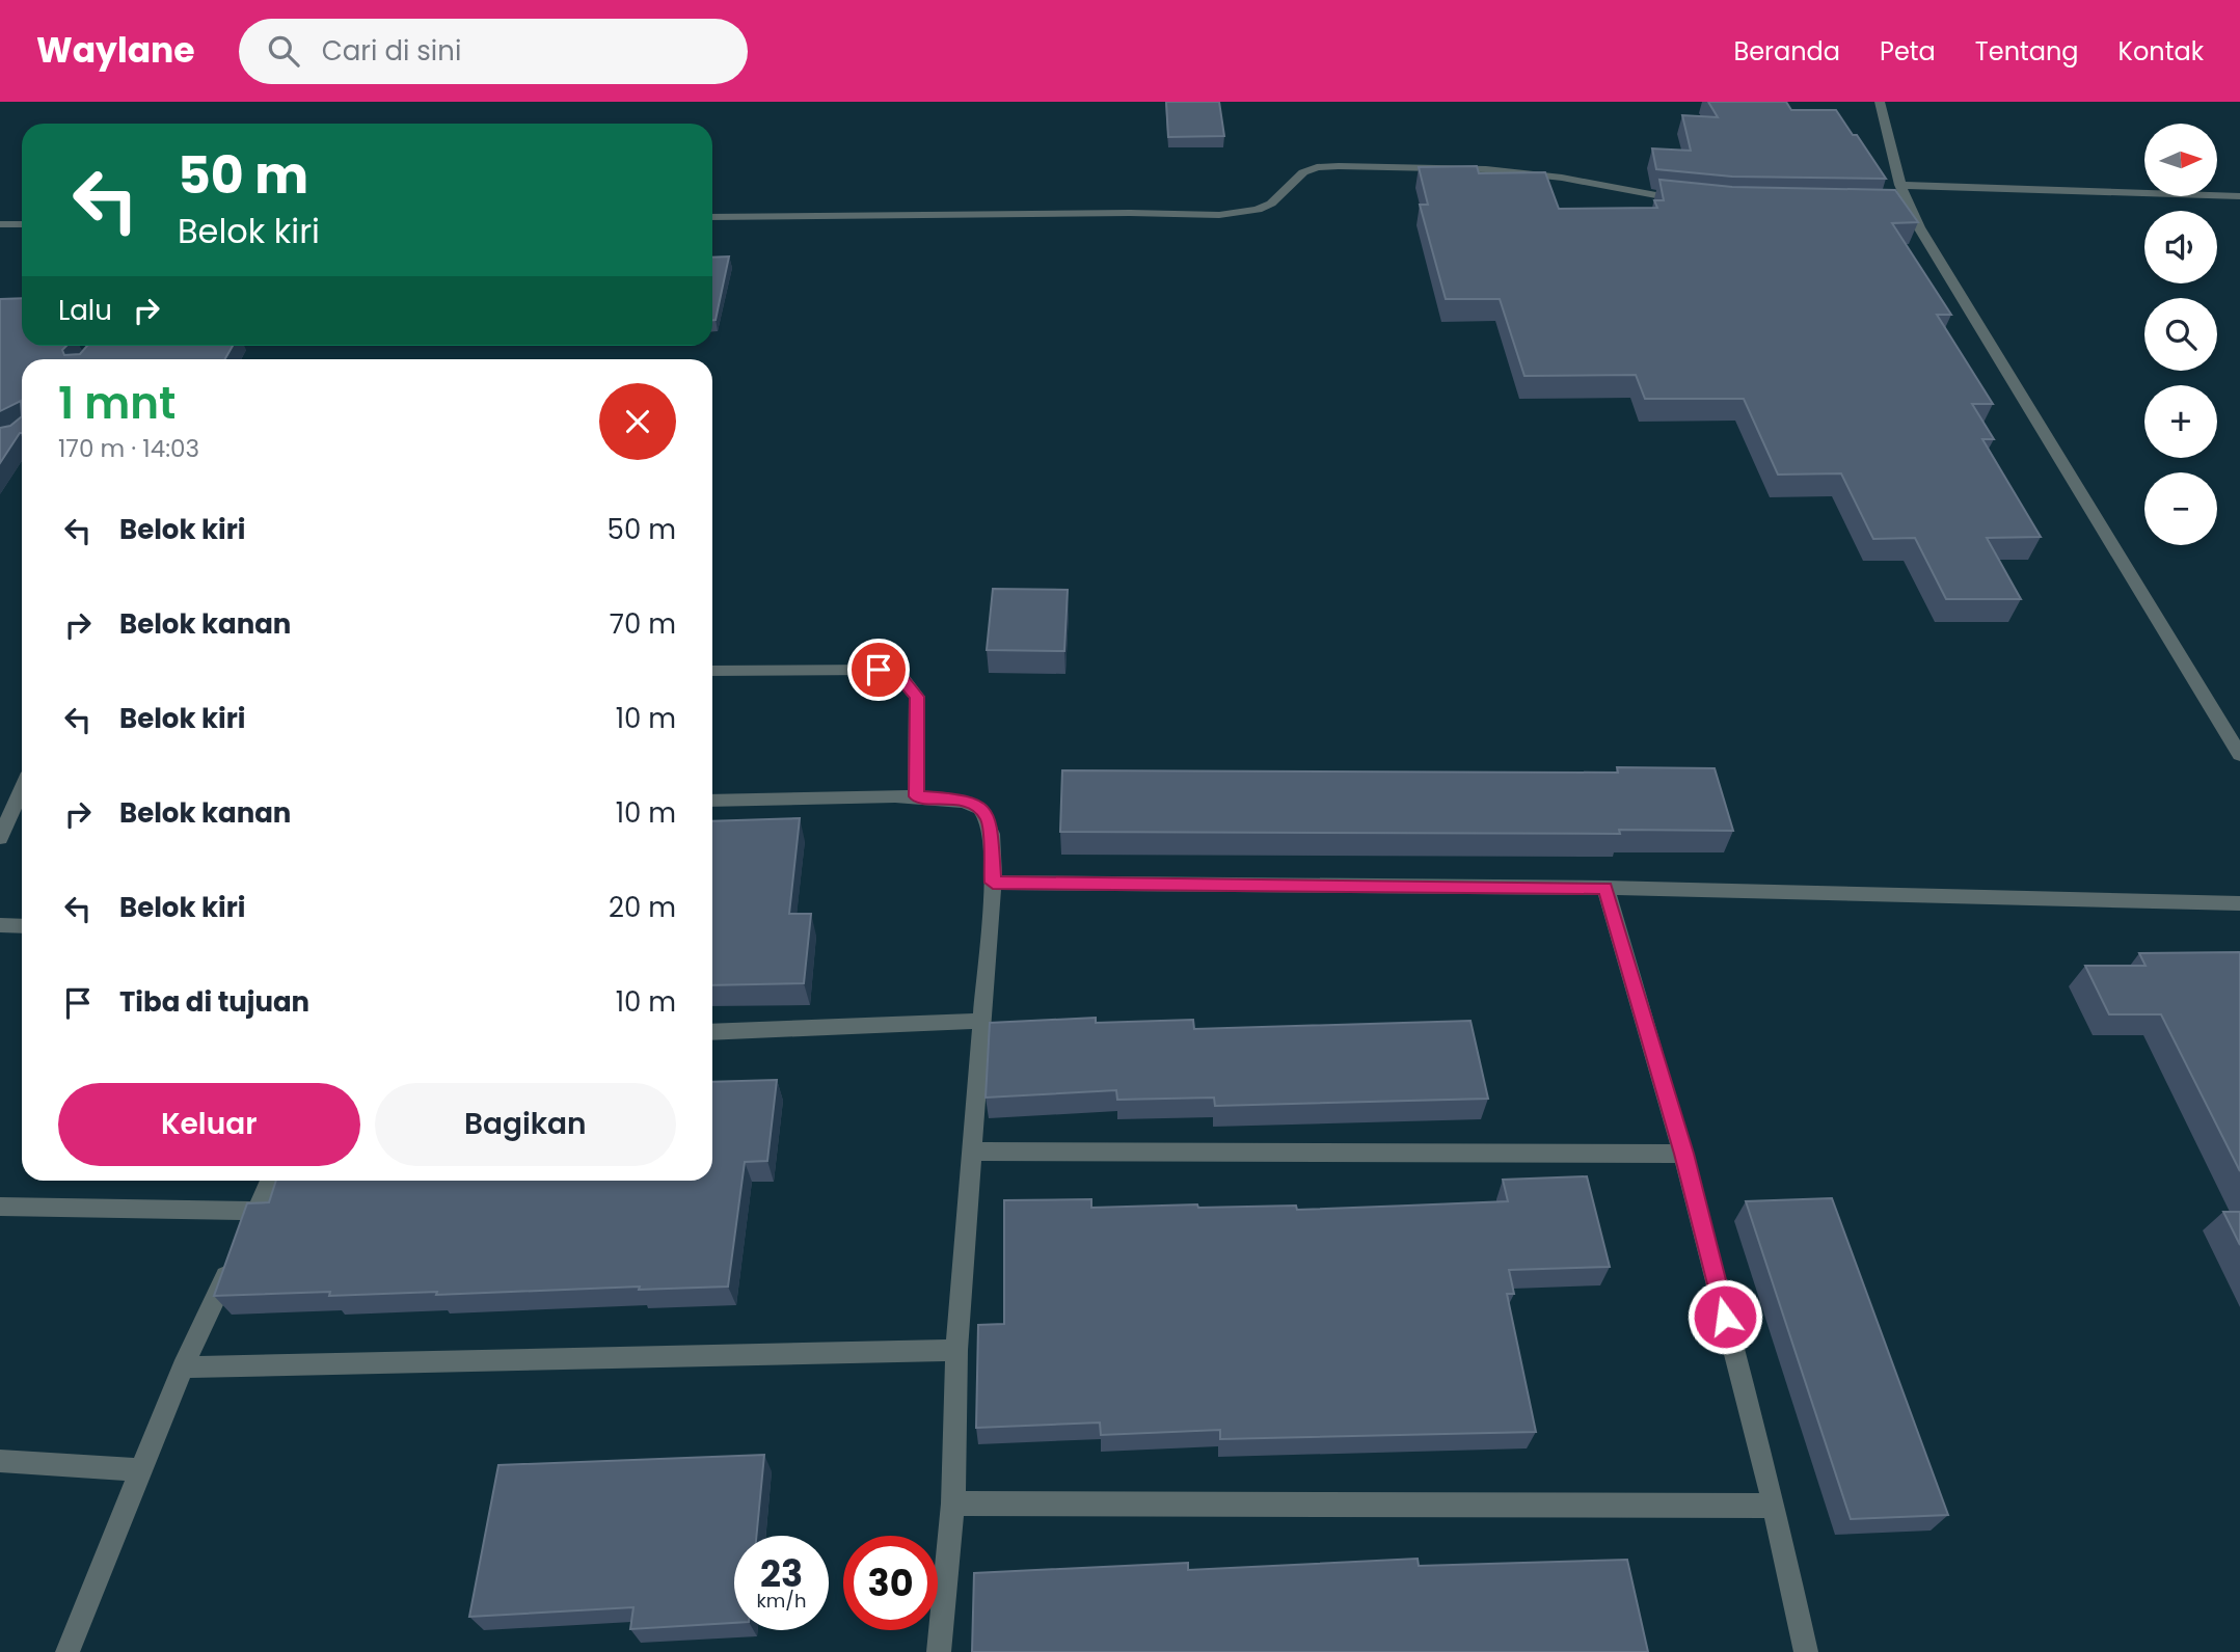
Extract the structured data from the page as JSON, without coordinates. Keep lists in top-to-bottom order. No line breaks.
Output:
{"north":"right","page":{"header":"Waylane","search":"Cari di sini","nav":["Beranda","Peta","Tentang","Kontak"],"map_buttons":["+","−"],"turn":["50 m","Belok kiri"],"then":"Lalu","heading":["1 mnt","170 m · 14:03"],"list":[{"name":"Belok kiri","value":"50 m"},{"name":"Belok kanan","value":"70 m"},{"name":"Belok kiri","value":"10 m"},{"name":"Belok kanan","value":"10 m"},{"name":"Belok kiri","value":"20 m"},{"name":"Tiba di tujuan","value":"10 m"}],"buttons":["Keluar","Bagikan"],"speed":"23 km/h","limit":"30"}}
